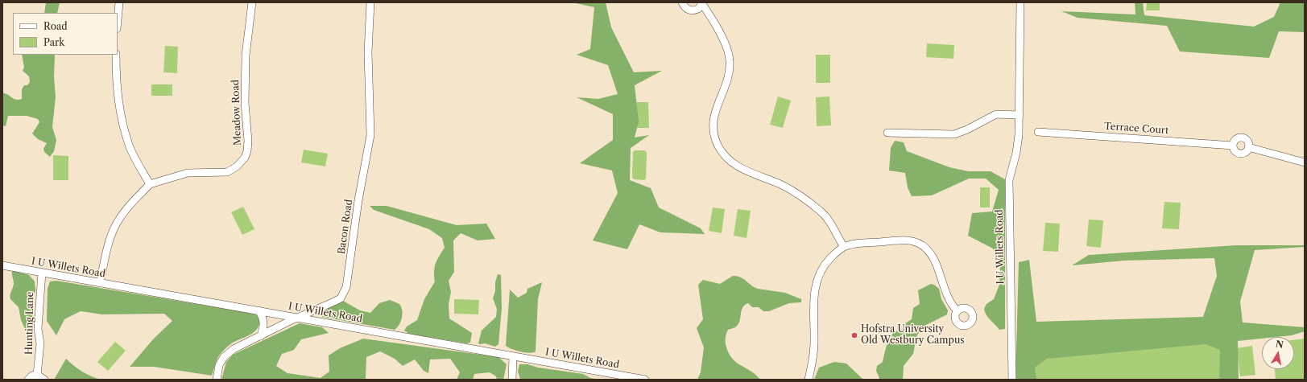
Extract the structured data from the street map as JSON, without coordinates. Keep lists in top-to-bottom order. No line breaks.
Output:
{"streets":{"street":["Meadow Road","Terrace Court","Bacon Road","I U Willets Road","Hunting Lane"]},"crossings":[["Bacon Road","I U Willets Road"],["I U Willets Road","Hunting Lane"]],"places":["Hofstra University Old Westbury Campus"],"legend":["Road","Park"],"north":"top"}
